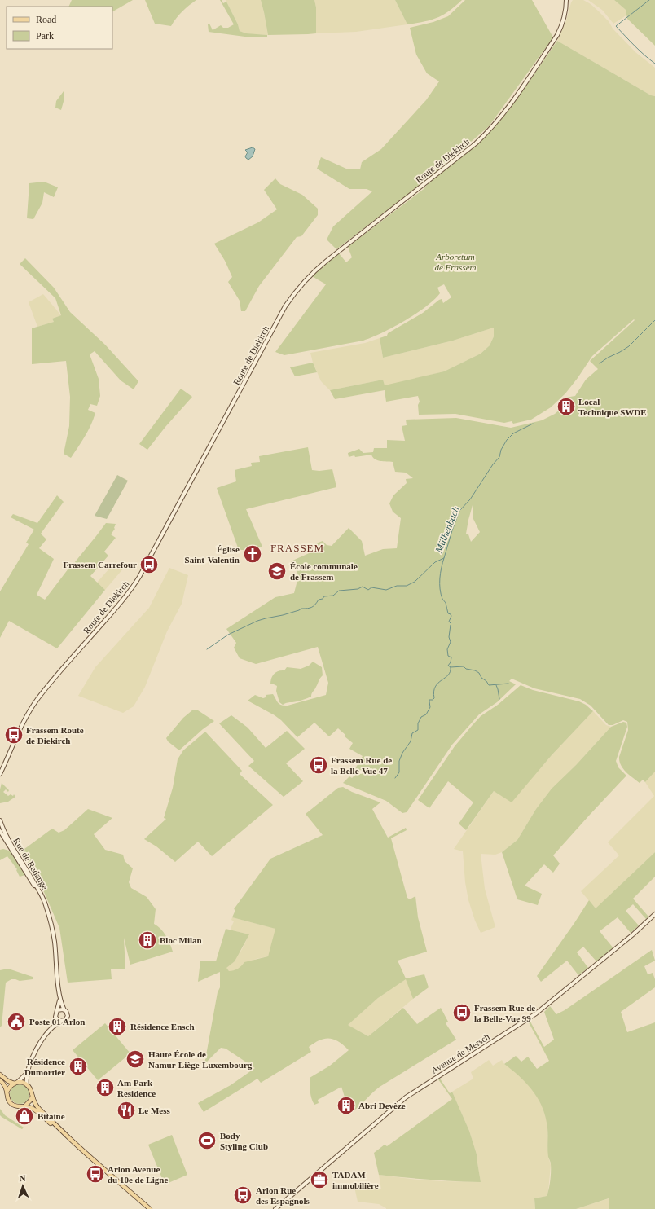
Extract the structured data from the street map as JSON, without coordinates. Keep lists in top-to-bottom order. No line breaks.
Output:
{"streets":{"main road":["Route de Diekirch","Rue de Redange","Avenue de Mersch"]},"districts":["FRASSEM"],"water":["Mülhenbach"],"parks":["Arboretum de Frassem"],"places":{"building":["Local Technique SWDE","Bloc Milan","Résidence Ensch","Résidence Dumortier","Am Park Residence","Abri Devèze"],"church":["Église Saint-Valentin"],"bus stop":["Frassem Carrefour","Frassem Route de Diekirch","Frassem Rue de la Belle-Vue 47","Frassem Rue de la Belle-Vue 99","Arlon Avenue du 10e de Ligne","Arlon Rue des Espagnols"],"school or university":["École communale de Frassem","Haute École de Namur-Liège-Luxembourg"],"public building":["Poste 01 Arlon"],"restaurant":["Le Mess"],"shop":["Bitaine"],"sports":["Body Styling Club"],"office":["TADAM immobilière"]},"legend":["Road","Park"],"north":"top"}
